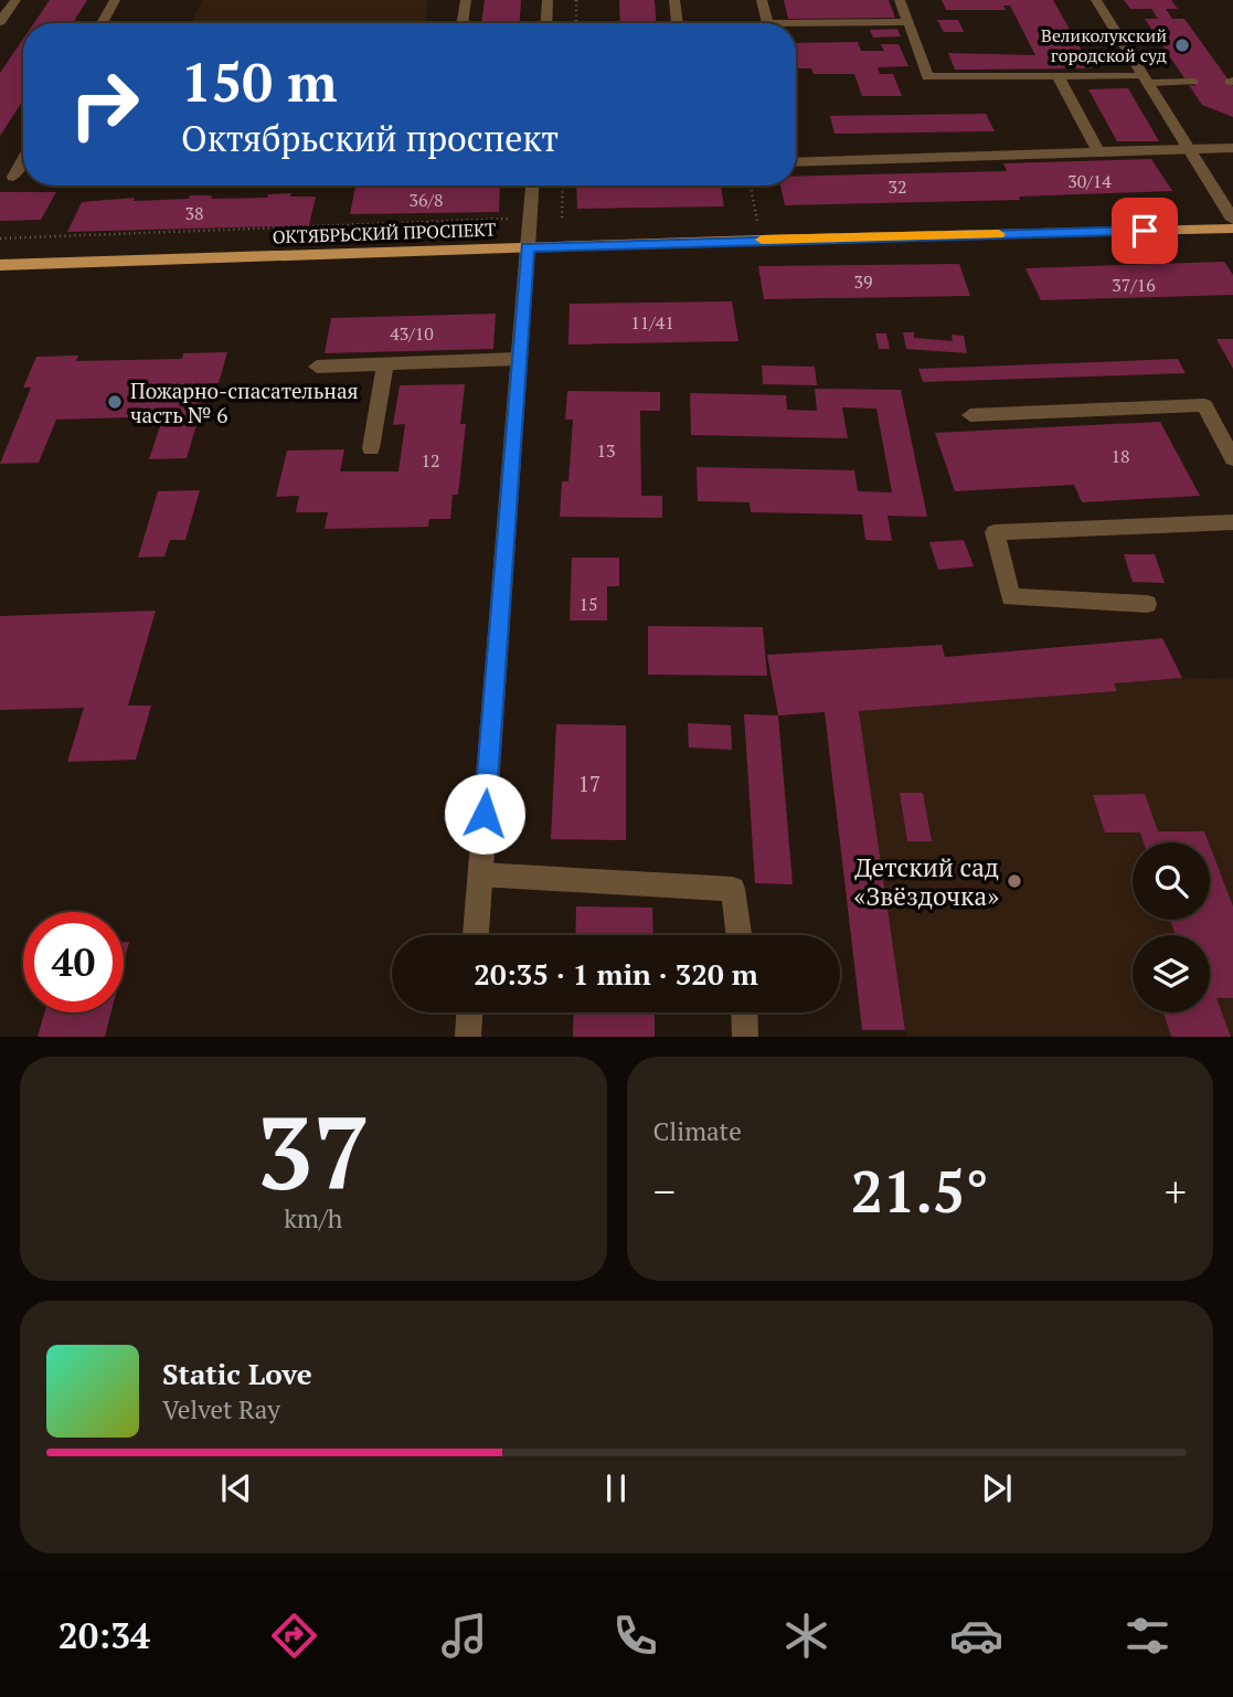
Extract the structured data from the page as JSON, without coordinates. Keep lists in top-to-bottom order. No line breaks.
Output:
{"streets":{"main road":["ОКТЯБРЬСКИЙ ПРОСПЕКТ"]},"places":["Великолукский городской суд","Пожарно-спасательная часть № 6","Детский сад «Звёздочка»"],"house_numbers":["30/14","32","36/8","38","39","37/16","11/41","43/10","13","18","12","15","17"],"page":{"turn":["150 m","Октябрьский проспект"],"limit":"40","trip":"20:35 · 1 min · 320 m","tile":[["37","km/h"],"Climate"],"heat":["−","21.5°","+"],"song":["Static Love","Velvet Ray"],"tabs":"20:34"}}
